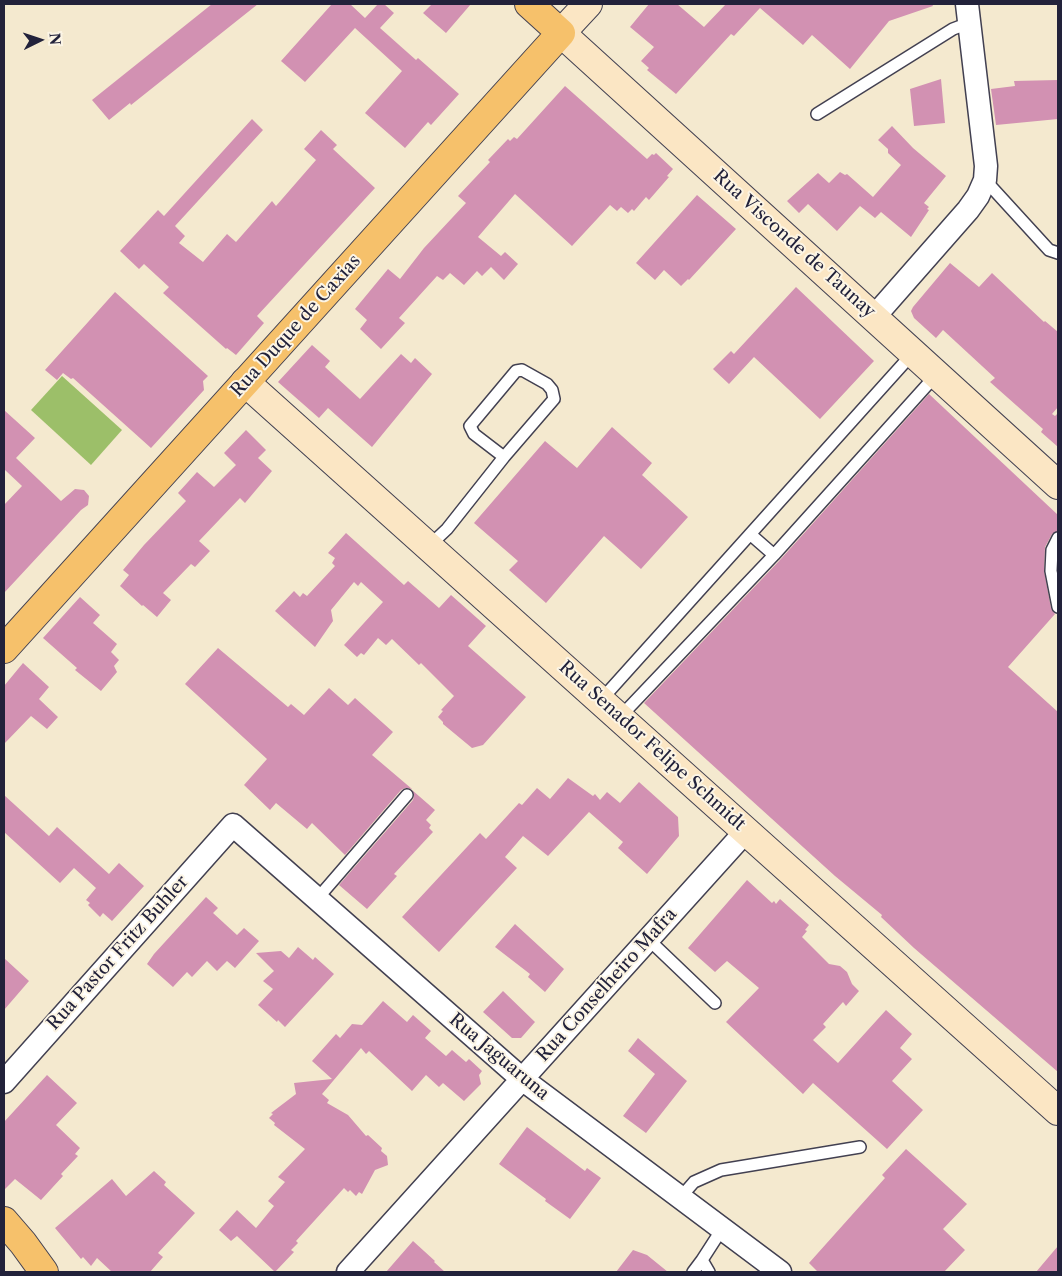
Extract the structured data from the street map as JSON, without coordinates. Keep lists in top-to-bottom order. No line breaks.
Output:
{"streets":{"main road":["Rua Visconde de Taunay","Rua Duque de Caxias","Rua Senador Felipe Schmidt"],"street":["Rua Pastor Fritz Buhler","Rua Conselheiro Mafra","Rua Jaguaruna"]},"crossings":[["Rua Visconde de Taunay","Rua Duque de Caxias"],["Rua Duque de Caxias","Rua Senador Felipe Schmidt"],["Rua Senador Felipe Schmidt","Rua Conselheiro Mafra"],["Rua Pastor Fritz Buhler","Rua Jaguaruna"],["Rua Conselheiro Mafra","Rua Jaguaruna"]],"north":"right"}
